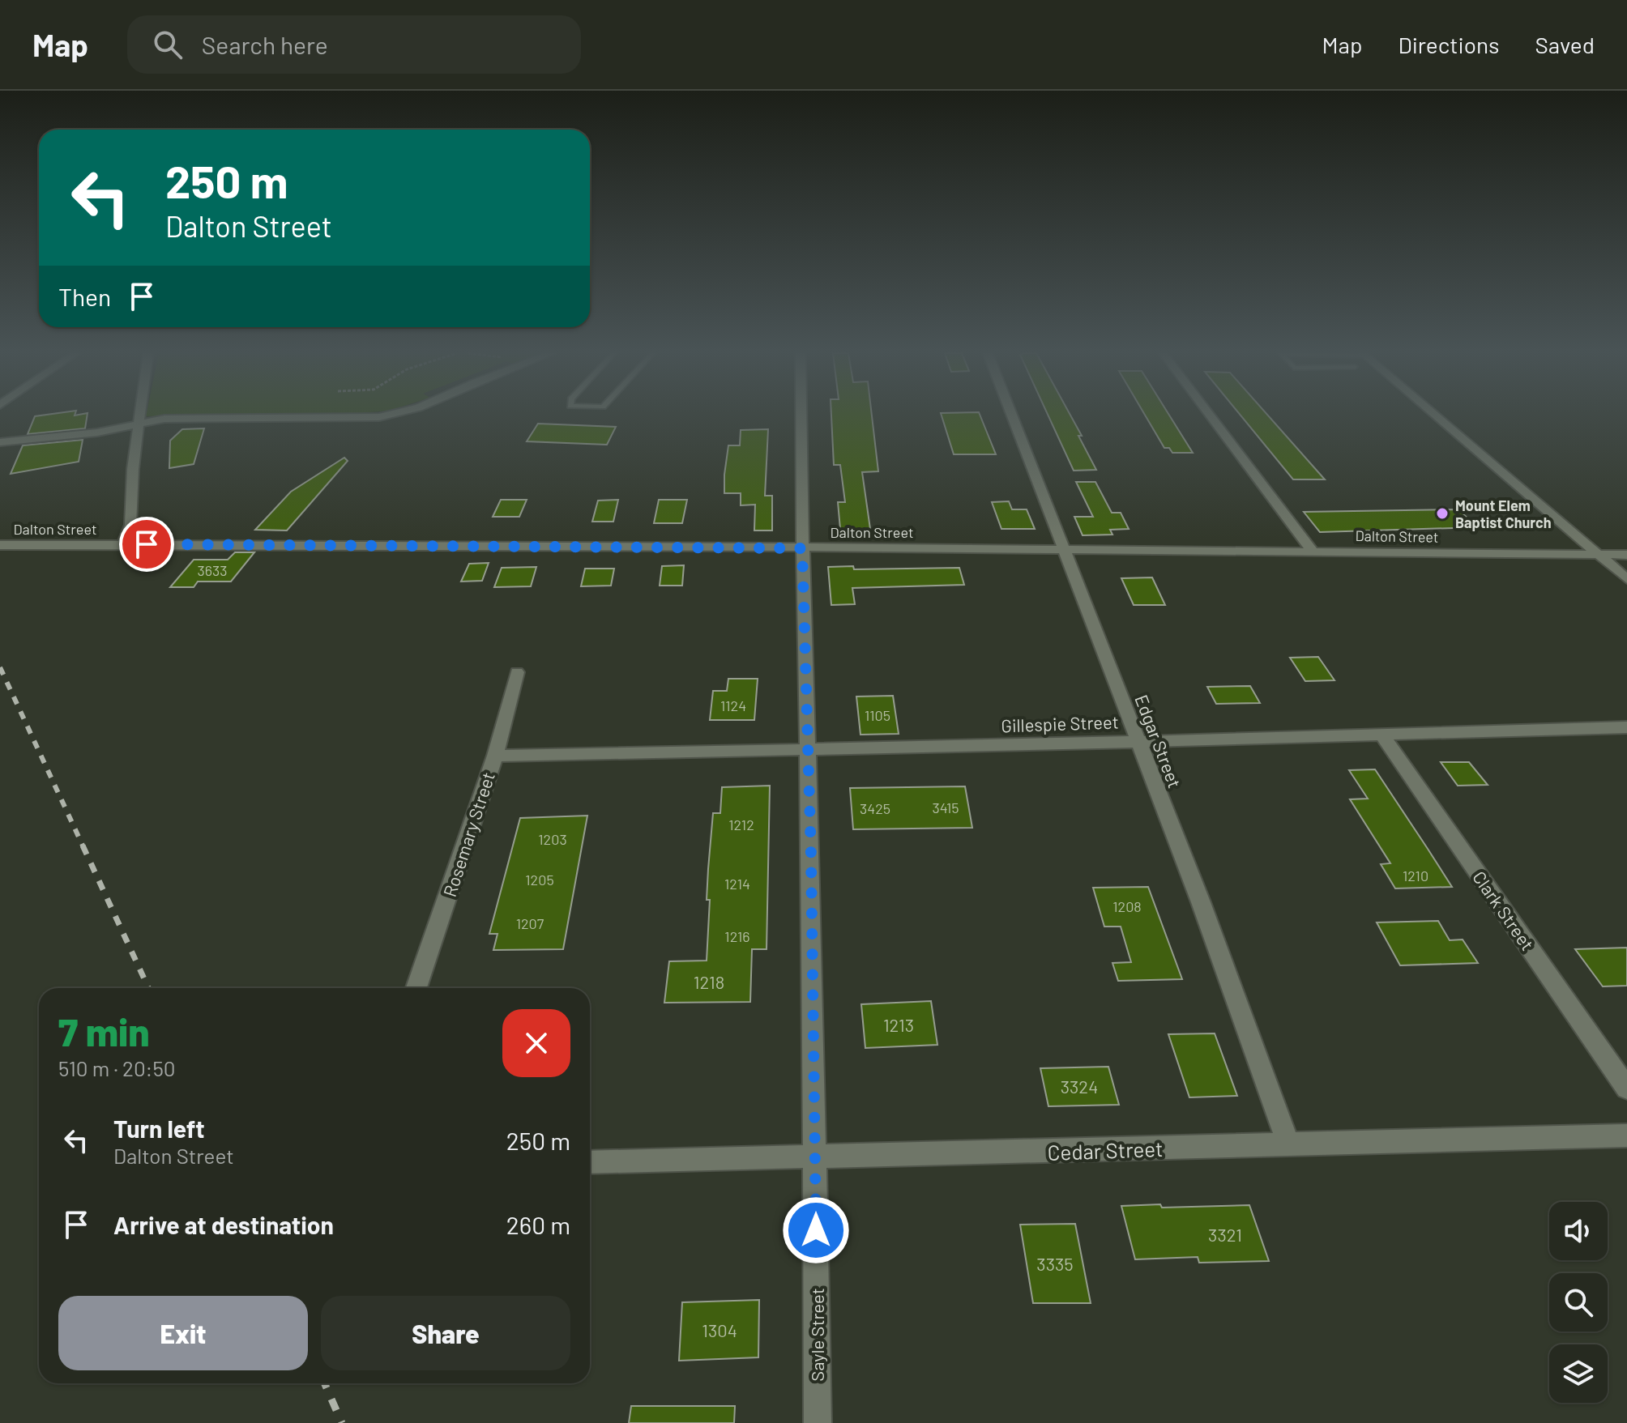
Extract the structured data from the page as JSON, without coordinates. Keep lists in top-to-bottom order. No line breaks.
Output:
{"streets":{"street":["Dalton Street","Gillespie Street","Edgar Street","Rosemary Street","Clark Street","Cedar Street","Sayle Street"]},"crossings":[["Dalton Street","Edgar Street"],["Dalton Street","Sayle Street"],["Gillespie Street","Edgar Street"],["Gillespie Street","Rosemary Street"],["Gillespie Street","Clark Street"],["Gillespie Street","Sayle Street"],["Edgar Street","Cedar Street"],["Cedar Street","Sayle Street"]],"places":["Mount Elem Baptist Church"],"house_numbers":["3633","1124","1105","3415","3425","1212","1203","1210","1205","1214","1208","1207","1216","1218","1213","3324","3321","3335","1304"],"page":{"header":"Map","search":"Search here","nav":["Map","Directions","Saved"],"turn":["250 m","Dalton Street"],"then":"Then","heading":["7 min","510 m · 20:50"],"list":[{"name":"Turn left","note":"Dalton Street","value":"250 m"},{"name":"Arrive at destination","value":"260 m"}],"buttons":["Exit","Share"]}}
